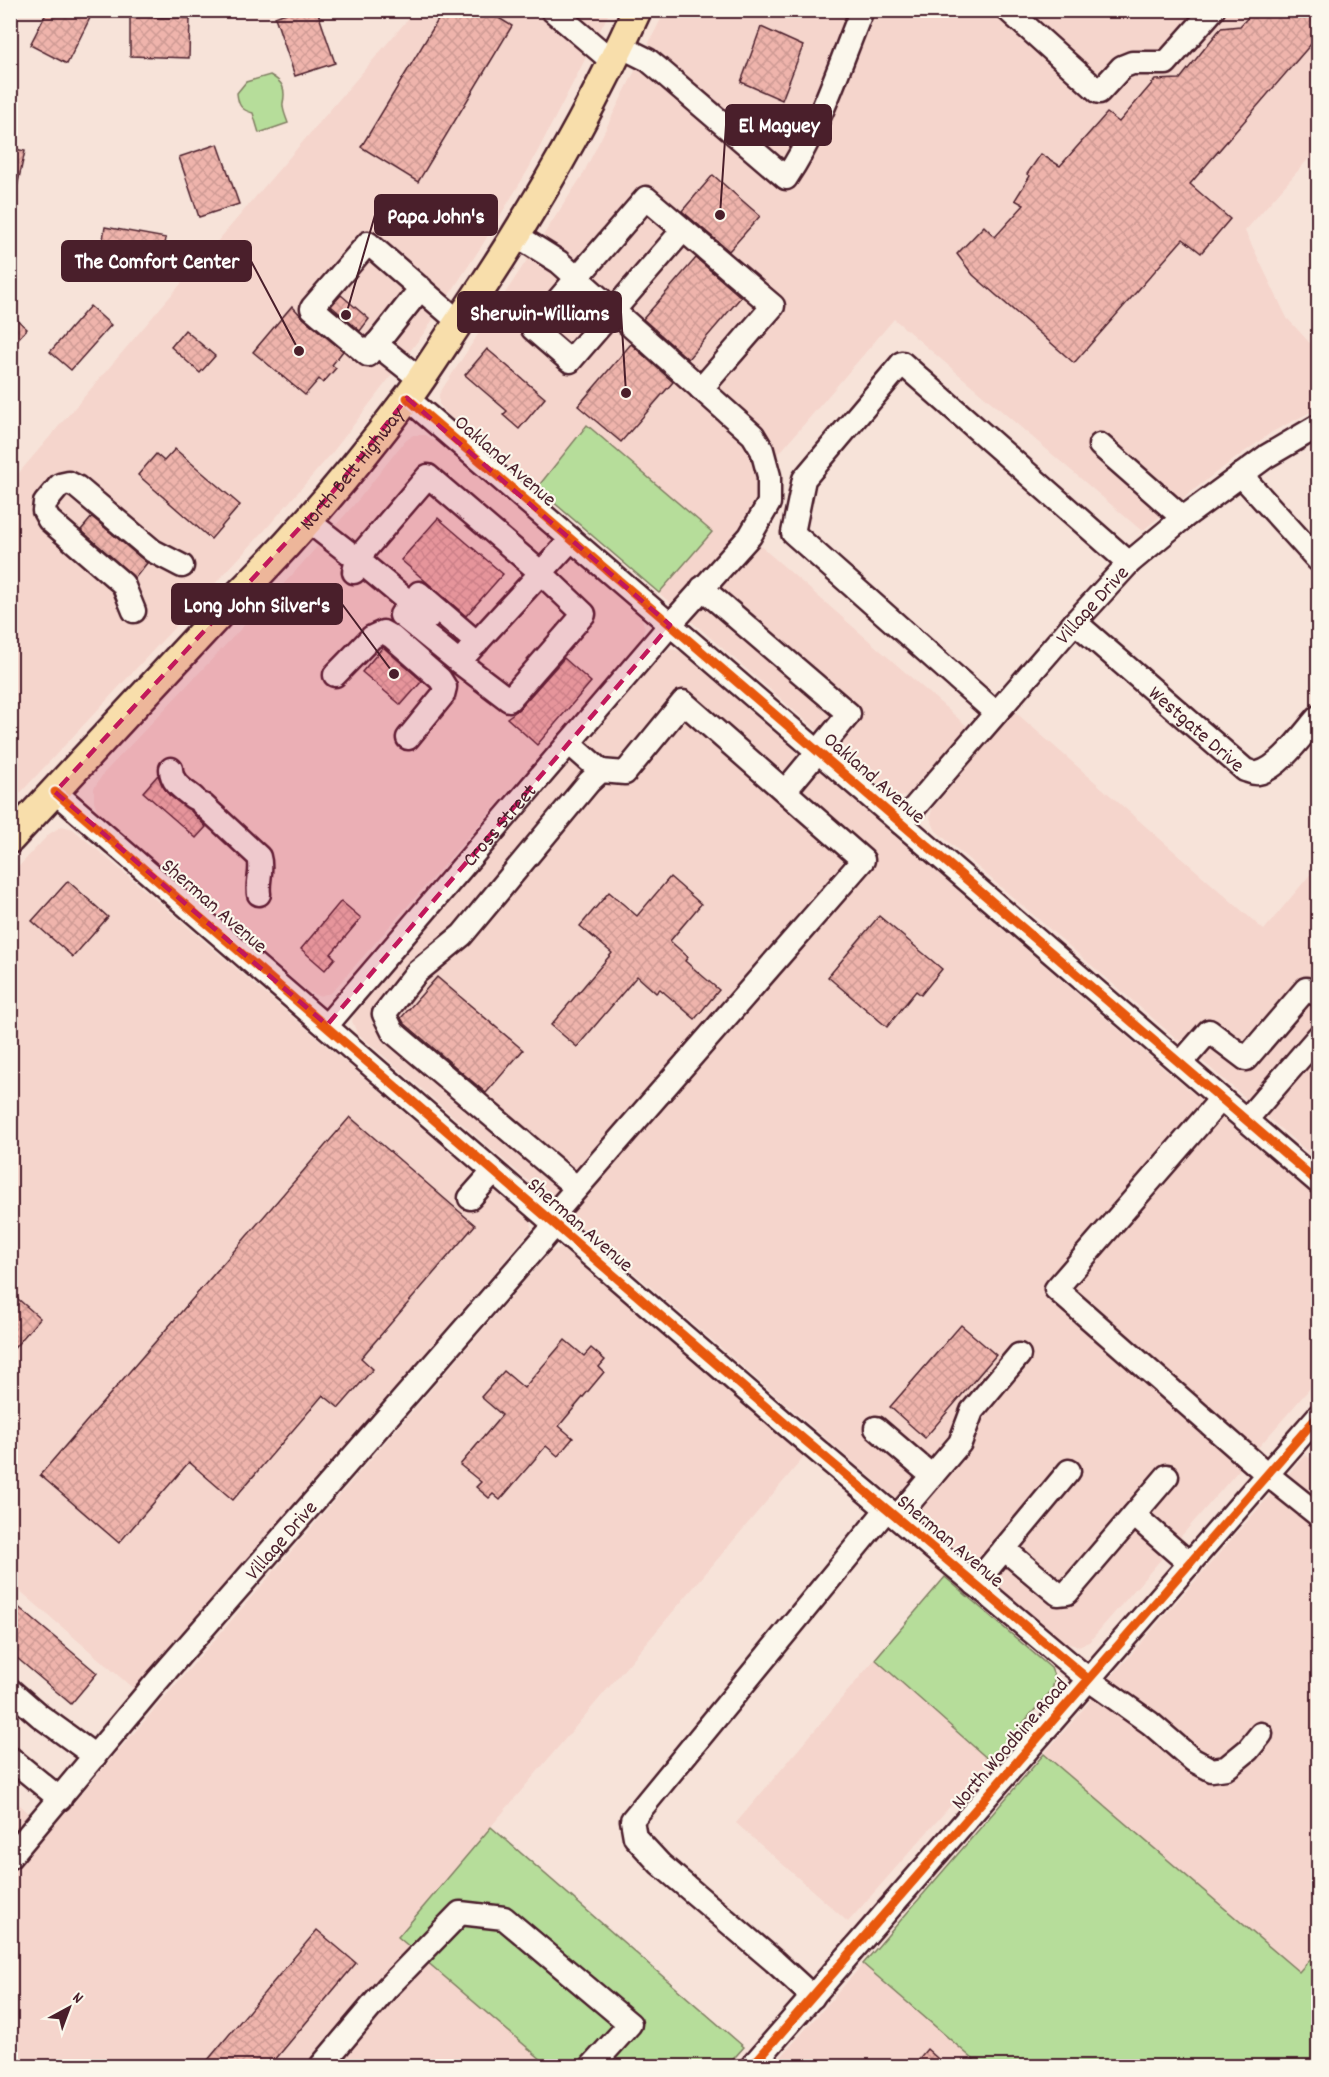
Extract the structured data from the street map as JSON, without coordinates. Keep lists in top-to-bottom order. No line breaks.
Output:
{"streets":{"main road":["North Belt Highway"],"street":["Oakland Avenue","Village Drive","Westgate Drive","Cross Street","Sherman Avenue","North Woodbine Road"]},"crossings":[["Oakland Avenue","North Belt Highway"],["Oakland Avenue","Village Drive"],["Oakland Avenue","Cross Street"],["North Belt Highway","Cross Street"],["North Belt Highway","Sherman Avenue"],["Village Drive","Westgate Drive"],["Village Drive","Sherman Avenue"],["Cross Street","Sherman Avenue"],["Sherman Avenue","North Woodbine Road"]],"places":["El Maguey","Papa John's","The Comfort Center","Sherwin-Williams","Long John Silver's"],"north":"top right"}
